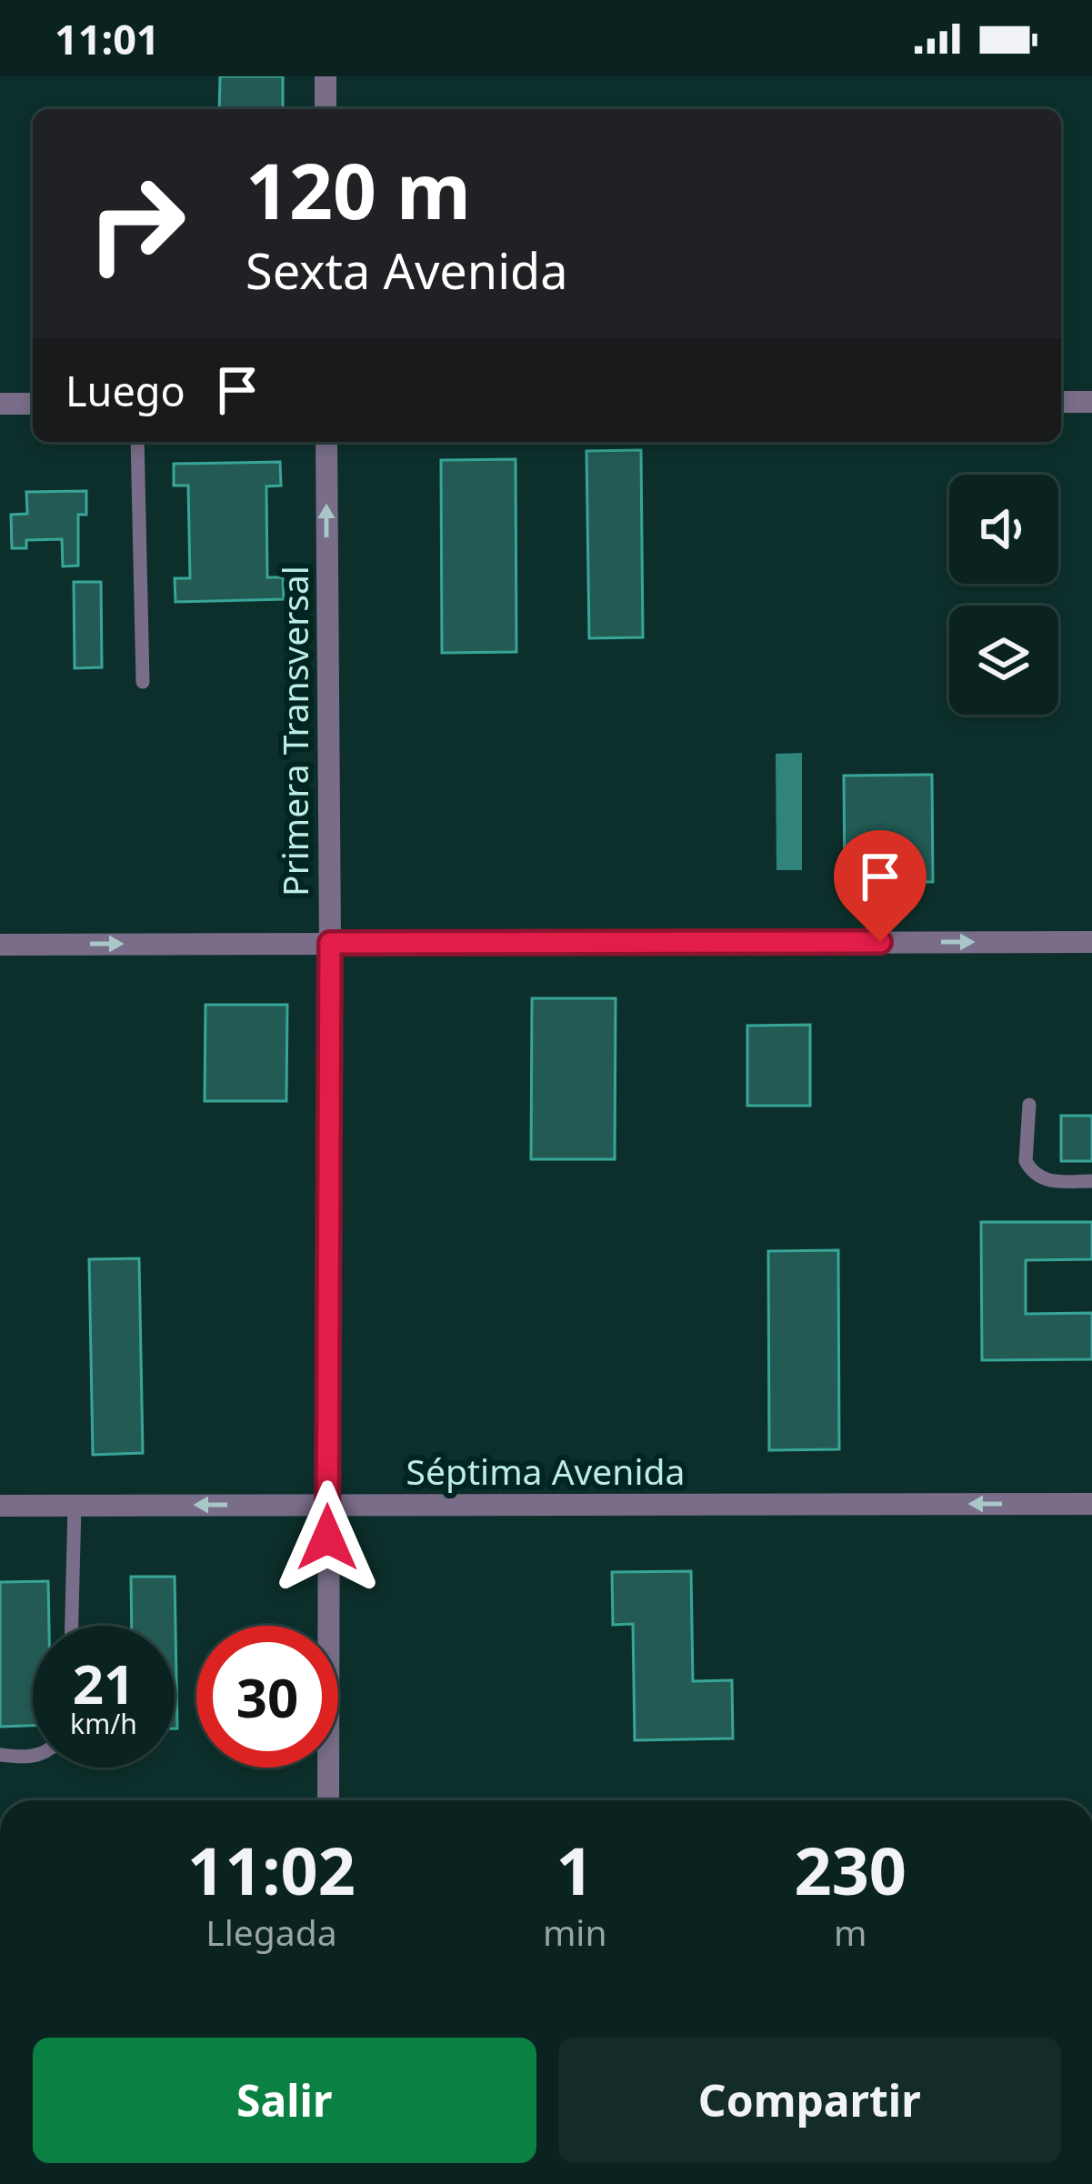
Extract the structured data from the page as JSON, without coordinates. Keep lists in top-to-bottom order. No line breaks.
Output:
{"streets":{"street":["Primera Transversal","Séptima Avenida"]},"crossings":[["Primera Transversal","Séptima Avenida"]],"one_way":["Primera Transversal","Séptima Avenida"],"page":{"status":"11:01","turn":["120 m","Sexta Avenida"],"then":"Luego","speed":"21 km/h","limit":"30","eta":["11:02","Llegada","1","min","230","m"],"buttons":["Salir","Compartir"]}}
